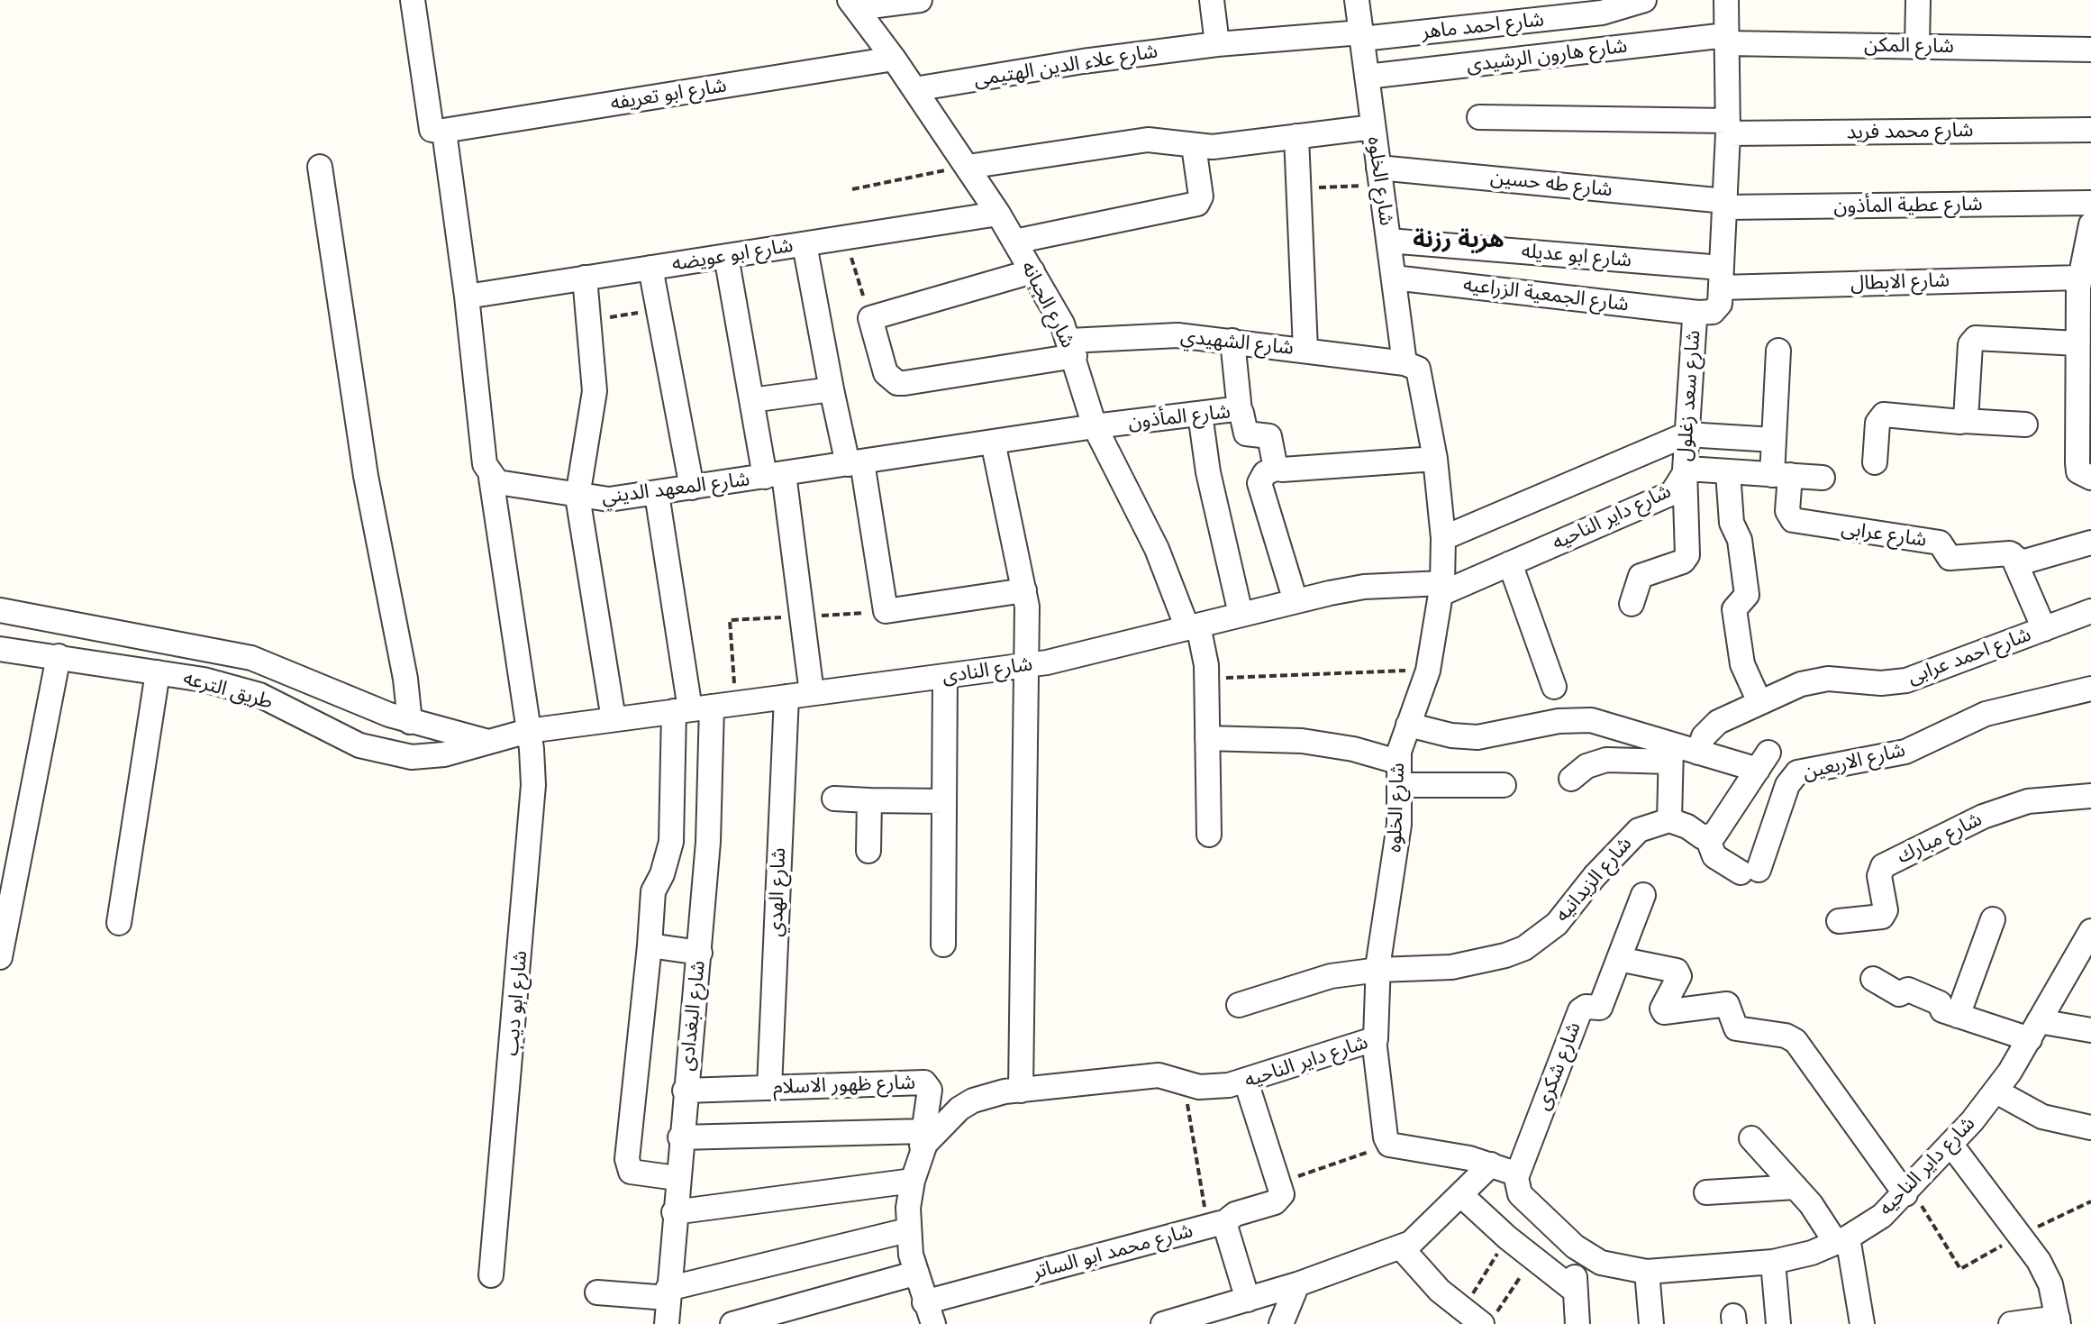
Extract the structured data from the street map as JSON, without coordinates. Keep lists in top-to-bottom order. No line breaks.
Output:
{"streets":{"street":["شارع احمد ماهر","شارع المكن","شارع هارون الرشيدى","شارع علاء الدين الهتيمى","شارع ابو تعريفه","شارع محمد فريد","شارع الخلوه","شارع طه حسين","شارع عطية المأذون","شارع ابو عويضه","شارع ابو عديله","شارع الابطال","شارع الجمعية الزراعيه","شارع الجبانه","شارع الشهيدي","شارع سعد زغلول","شارع المأذون","شارع المعهد الديني","شارع داير الناحيه","شارع عرابى","شارع احمد عرابى","شارع النادى","طريق الترعه","شارع الاربعين","شارع مبارك","شارع الزيدانيه","شارع الهدي","شارع ابو ديب","شارع البغدادى","شارع شكرى","شارع ظهور الاسلام","شارع محمد ابو الساتر"]},"crossings":[["شارع احمد ماهر","شارع علاء الدين الهتيمى"],["شارع احمد ماهر","شارع الخلوه"],["شارع المكن","شارع هارون الرشيدى"],["شارع هارون الرشيدى","شارع الخلوه"],["شارع علاء الدين الهتيمى","شارع الجبانه"],["شارع ابو تعريفه","شارع الجبانه"],["شارع الخلوه","شارع طه حسين"],["شارع الخلوه","شارع ابو عديله"],["شارع الخلوه","شارع الجمعية الزراعيه"],["شارع الخلوه","شارع الشهيدي"],["شارع الخلوه","شارع داير الناحيه"],["شارع الخلوه","شارع النادى"],["شارع الخلوه","شارع الزيدانيه"],["شارع طه حسين","شارع عطية المأذون"],["شارع ابو عويضه","شارع الجبانه"],["شارع ابو عديله","شارع الابطال"],["شارع ابو عديله","شارع سعد زغلول"],["شارع الابطال","شارع سعد زغلول"],["شارع الجمعية الزراعيه","شارع سعد زغلول"],["شارع الجبانه","شارع الشهيدي"],["شارع الجبانه","شارع المأذون"],["شارع الجبانه","شارع المعهد الديني"],["شارع الجبانه","شارع النادى"],["شارع سعد زغلول","شارع داير الناحيه"],["شارع المأذون","شارع المعهد الديني"],["شارع المعهد الديني","شارع ابو ديب"],["شارع داير الناحيه","شارع عرابى"],["شارع داير الناحيه","شارع النادى"],["شارع داير الناحيه","شارع شكرى"],["شارع داير الناحيه","شارع ظهور الاسلام"],["شارع داير الناحيه","شارع محمد ابو الساتر"],["شارع النادى","طريق الترعه"],["شارع النادى","شارع الهدي"],["شارع النادى","شارع ابو ديب"],["شارع النادى","شارع البغدادى"],["طريق الترعه","شارع ابو ديب"],["شارع الهدي","شارع ظهور الاسلام"],["شارع البغدادى","شارع ظهور الاسلام"]],"districts":["هرية رزنة"]}
